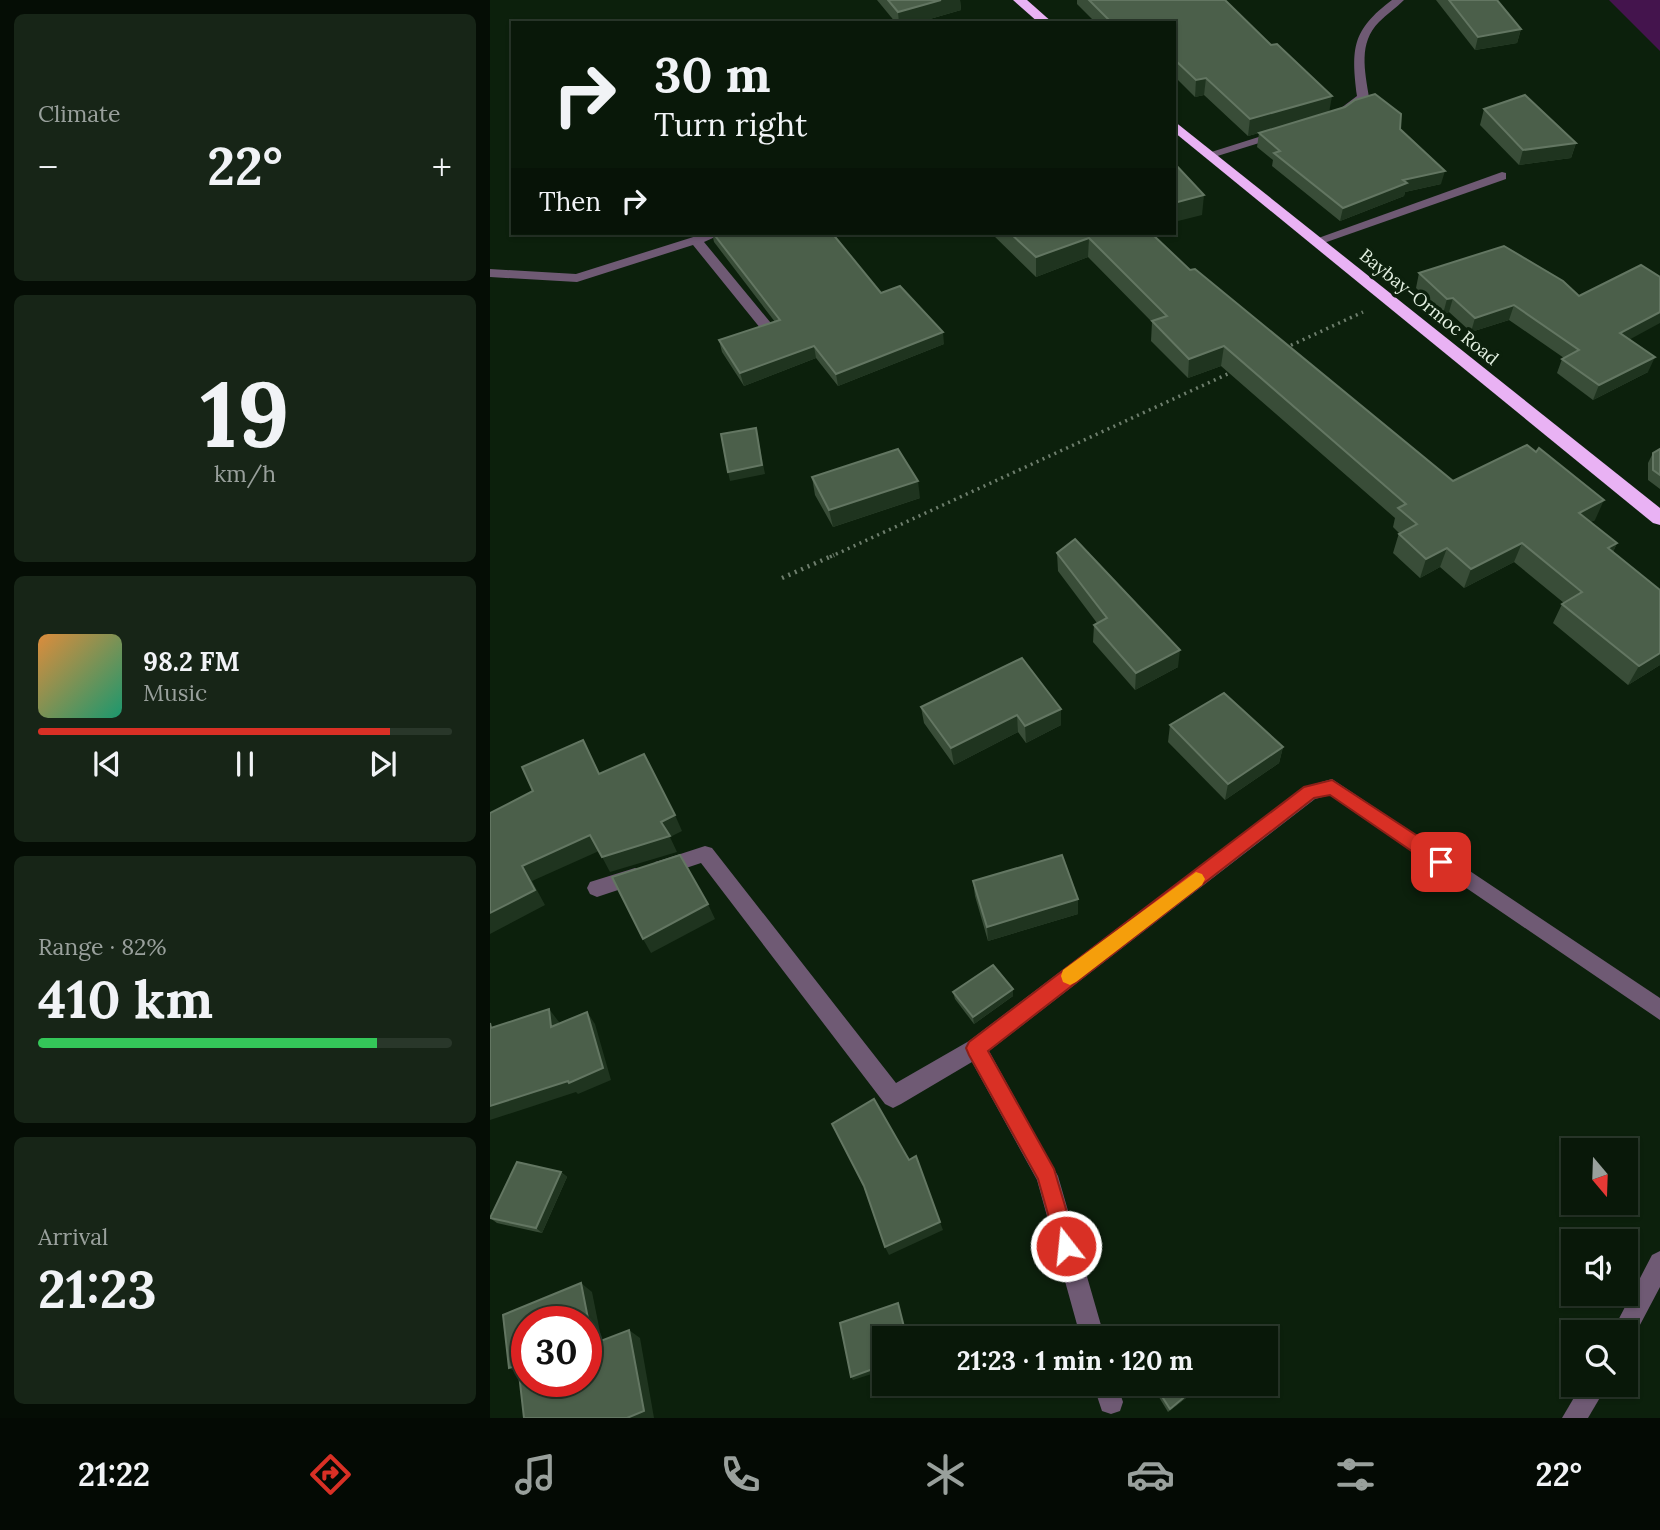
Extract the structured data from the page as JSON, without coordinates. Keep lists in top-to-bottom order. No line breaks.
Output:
{"streets":{"highway":["Baybay-Ormoc Road"]},"north":"bottom","page":{"tile":["Climate",["19","km/h"],["Range · 82%","410 km"],["Arrival","21:23"]],"turn":["30 m","Turn right"],"heat":["−","22°","+"],"then":"Then","song":["98.2 FM","Music"],"limit":"30","trip":"21:23 · 1 min · 120 m","tabs":["21:22","22°"]}}
